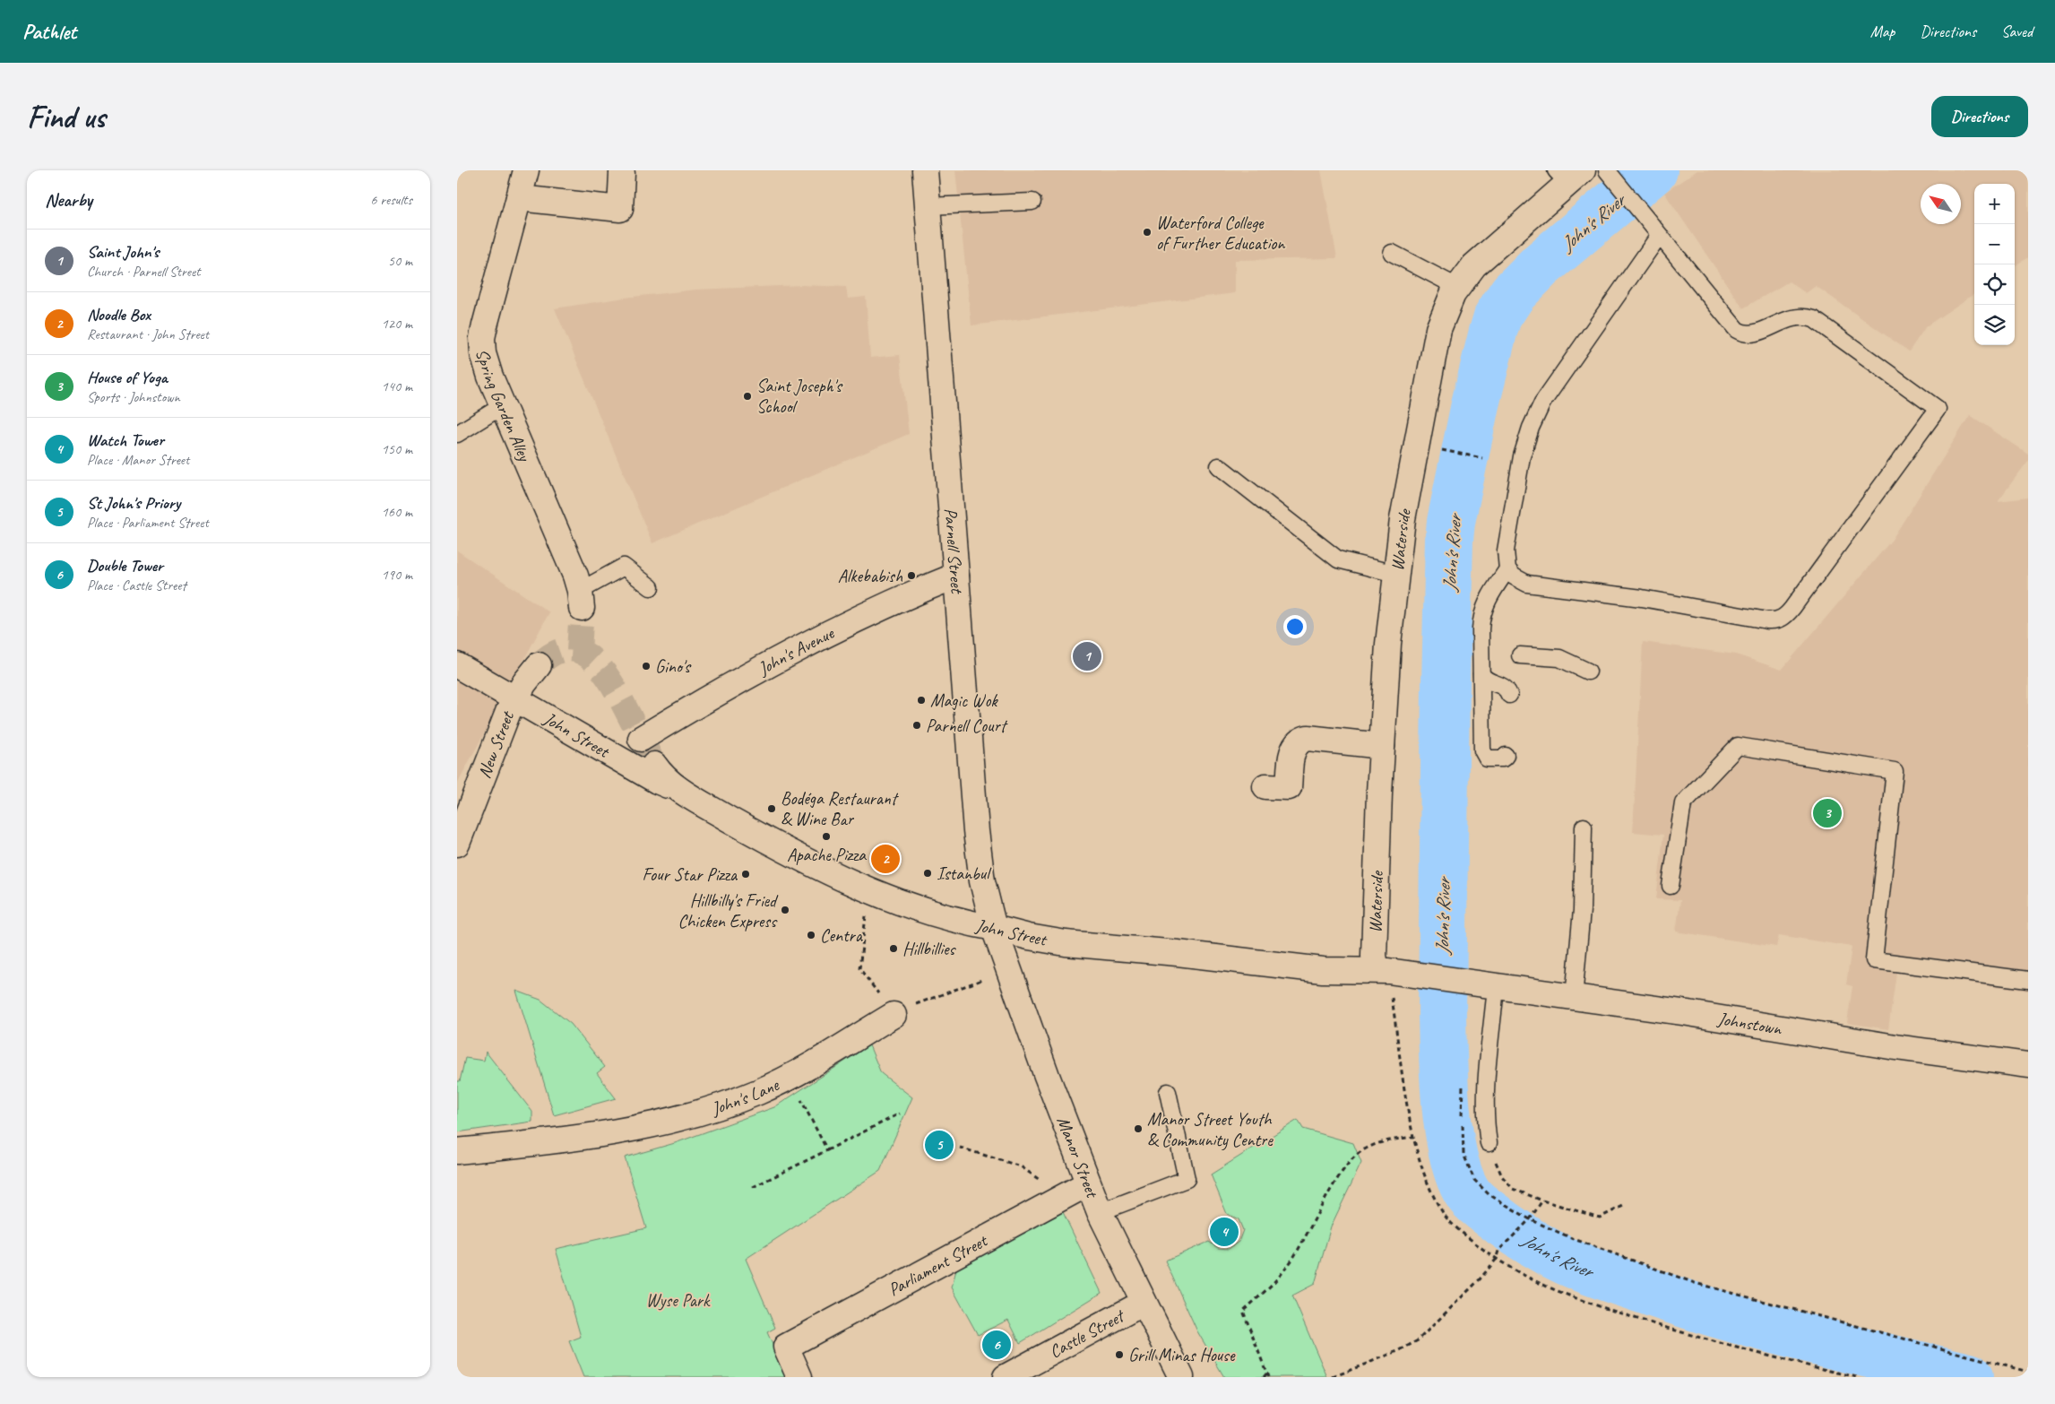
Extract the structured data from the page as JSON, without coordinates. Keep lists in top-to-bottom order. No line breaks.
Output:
{"streets":{"street":["Spring Garden Alley","Waterside","Parnell Street","John's Avenue","John Street","New Street","Johnstown","John's Lane","Manor Street","Parliament Street","Castle Street"]},"crossings":[["Waterside","John Street"],["Parnell Street","John's Avenue"],["Parnell Street","John Street"],["Parnell Street","Manor Street"],["John Street","New Street"],["John Street","Johnstown"],["John Street","Manor Street"],["Manor Street","Parliament Street"],["Manor Street","Castle Street"]],"water":["John's River"],"parks":["Wyse Park"],"places":["Waterford College of Further Education","Saint Joseph's School","Alkebabish","Gino's","Magic Wok","Parnell Court","Bodéga Restaurant & Wine Bar","Apache Pizza","Istanbul","Four Star Pizza","Hillbilly's Fried Chicken Express","Centra","Hillbillies","Manor Street Youth & Community Centre","Grill Minas House"],"north":"top left","page":{"header":"Pathlet","nav":["Map","Directions","Saved"],"buttons":"Directions","title":"Find us","heading":["Nearby","6 results"],"map_buttons":["+","−"],"list":[{"mark":"1","name":"Saint John's","note":"Church · Parnell Street","value":"50 m"},{"mark":"2","name":"Noodle Box","note":"Restaurant · John Street","value":"120 m"},{"mark":"3","name":"House of Yoga","note":"Sports · Johnstown","value":"140 m"},{"mark":"4","name":"Watch Tower","note":"Place · Manor Street","value":"150 m"},{"mark":"5","name":"St John's Priory","note":"Place · Parliament Street","value":"160 m"},{"mark":"6","name":"Double Tower","note":"Place · Castle Street","value":"190 m"}],"pins":["1","3","2","5","4","6"]}}
